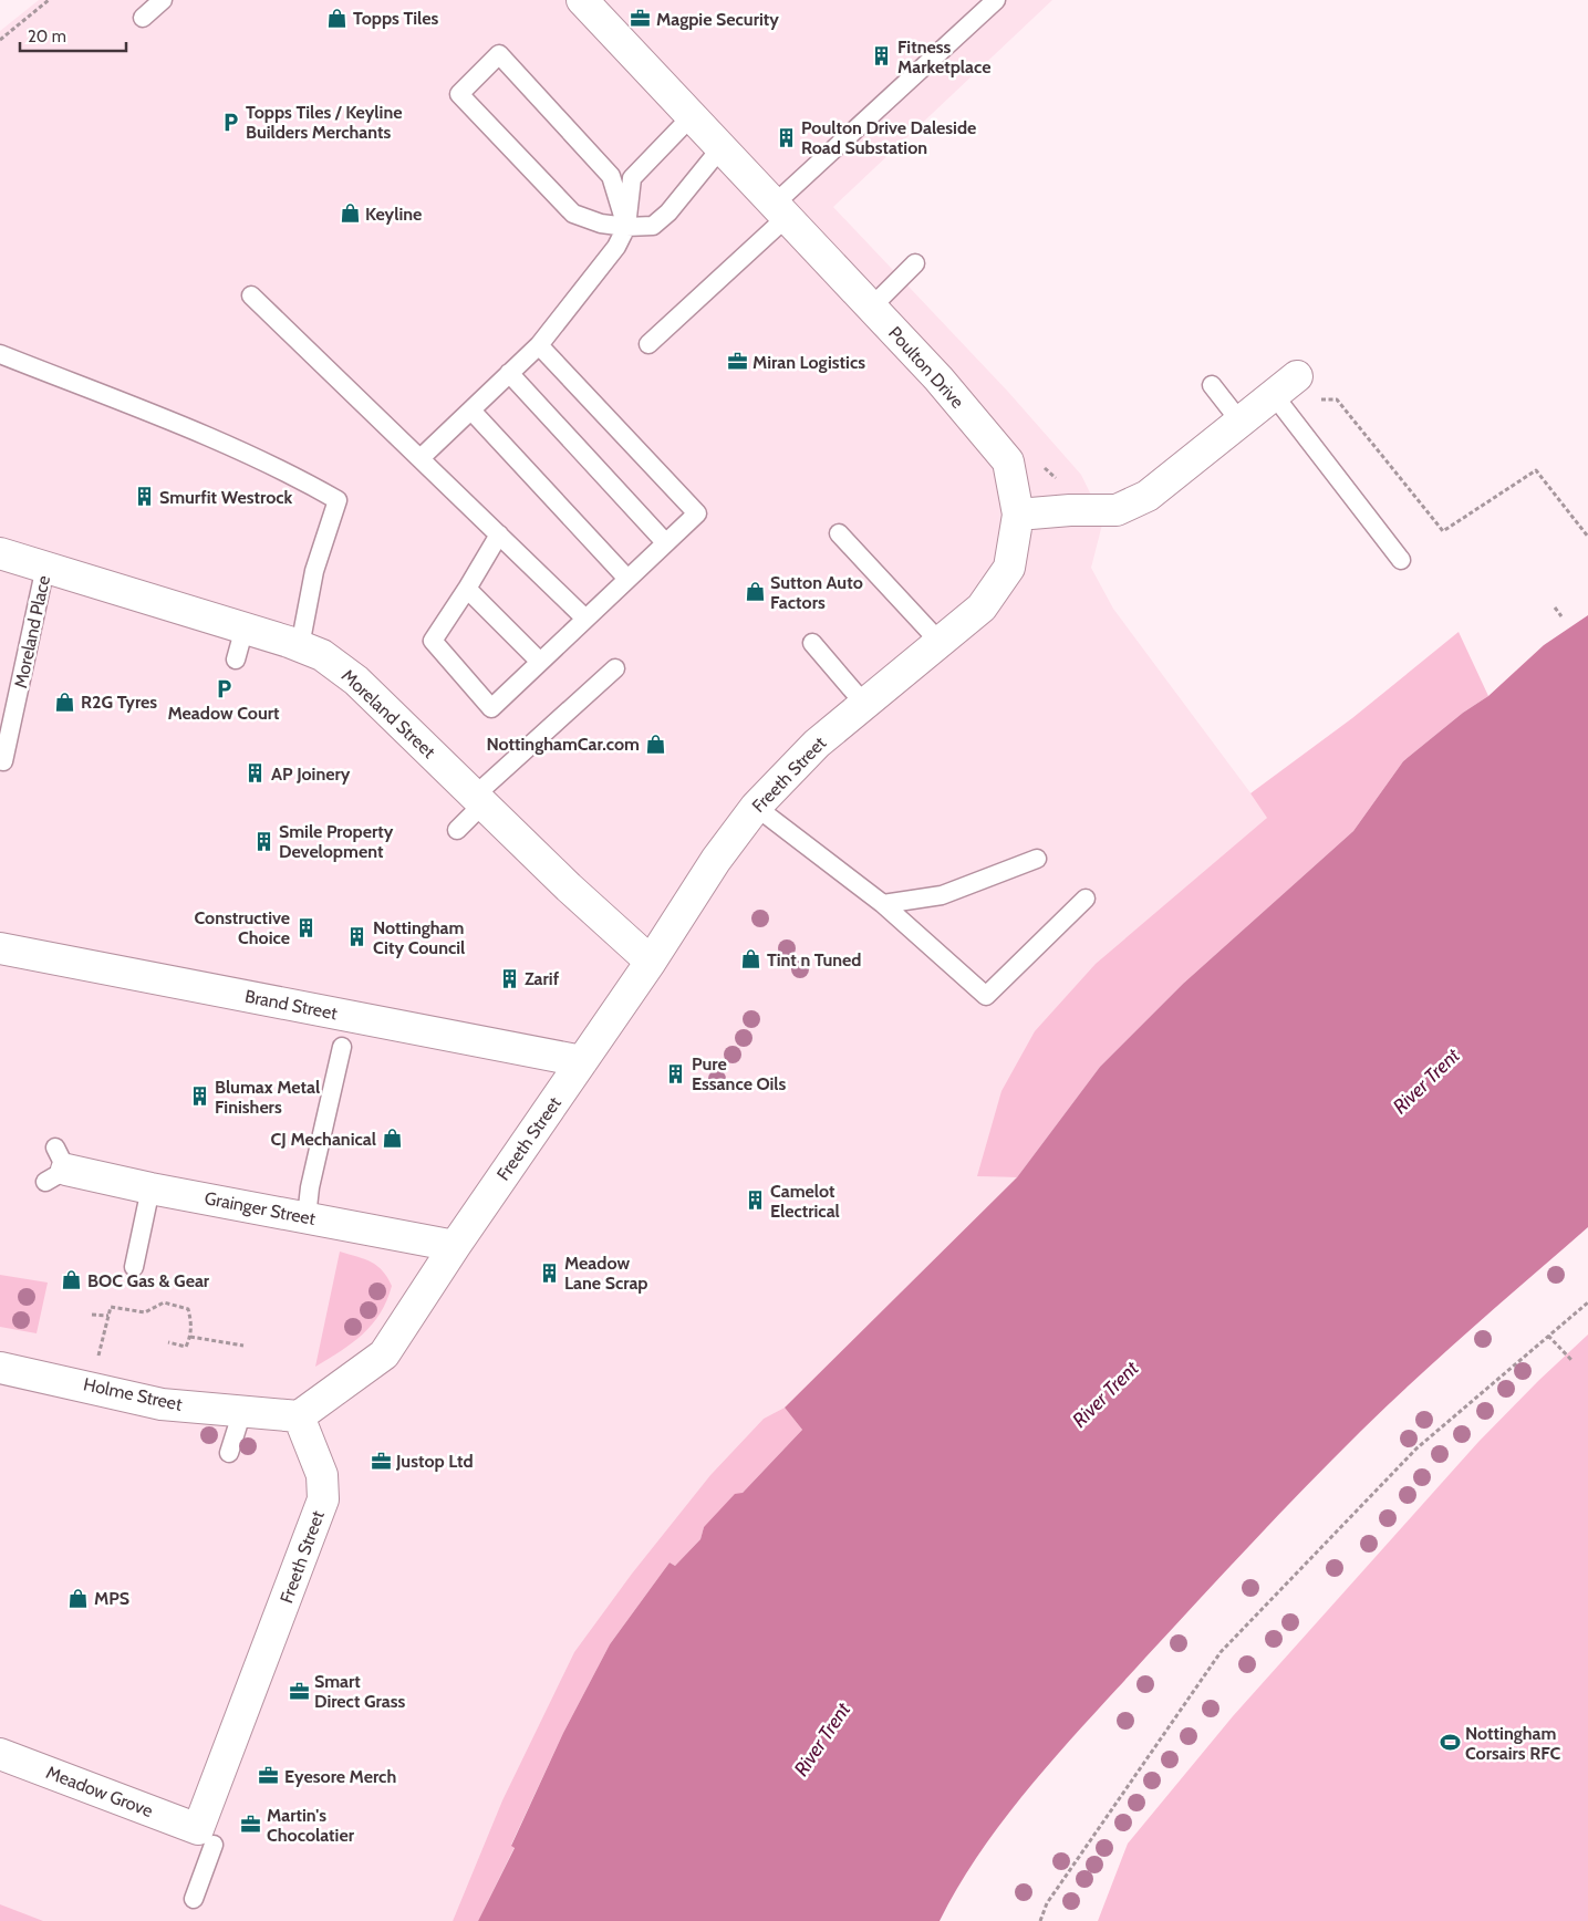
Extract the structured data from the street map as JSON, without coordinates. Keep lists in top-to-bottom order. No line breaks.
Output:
{"streets":{"street":["Poulton Drive","Moreland Street","Freeth Street","Brand Street","Grainger Street","Holme Street","Meadow Grove"],"lane":["Moreland Place"]},"crossings":[["Poulton Drive","Freeth Street"],["Moreland Place","Moreland Street"],["Moreland Street","Freeth Street"],["Freeth Street","Brand Street"],["Freeth Street","Grainger Street"],["Freeth Street","Holme Street"],["Freeth Street","Meadow Grove"]],"water":["River Trent"],"places":{"shop":["Topps Tiles","Keyline","Sutton Auto Factors","R2G Tyres","NottinghamCar.com","Tint n Tuned","CJ Mechanical","BOC Gas & Gear","MPS"],"office":["Magpie Security","Miran Logistics","Justop Ltd","Smart Direct Grass","Eyesore Merch","Martin's Chocolatier"],"building":["Fitness Marketplace","Poulton Drive Daleside Road Substation","Smurfit Westrock","AP Joinery","Smile Property Development","Constructive Choice","Nottingham City Council","Zarif","Pure Essance Oils","Blumax Metal Finishers","Camelot Electrical","Meadow Lane Scrap"],"parking":["Topps Tiles / Keyline Builders Merchants","Meadow Court"],"sports":["Nottingham Corsairs RFC"]},"scale_bar":"20 m"}
